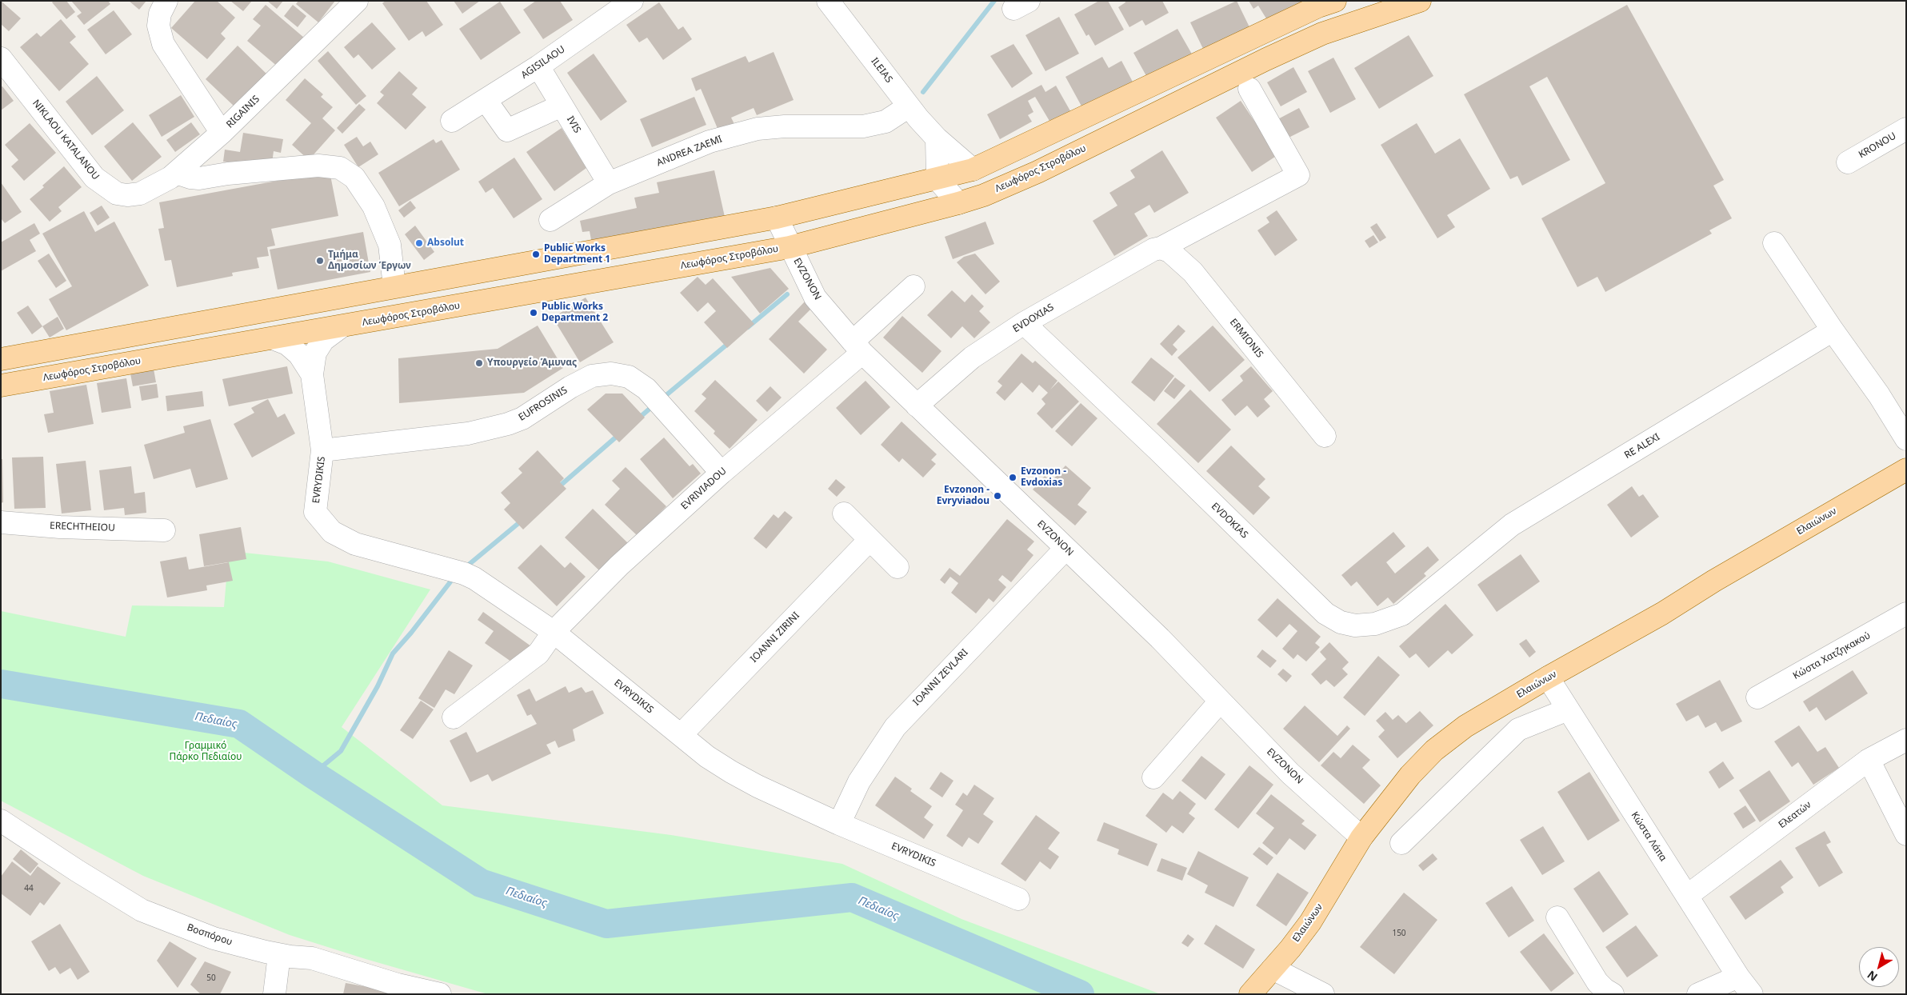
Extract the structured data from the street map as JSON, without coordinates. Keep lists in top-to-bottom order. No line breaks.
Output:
{"streets":{"main road":["Λεωφόρος Στροβόλου","Ελαιώνων"],"street":["AGISILAOU","ILEIAS","RIGAINIS","IVIS","NIKLAOU KATALANOU","KRONOU","ANDREA ZAEMI","EVZONON","EVDOXIAS","ERMIONIS","EUFROSINIS","RE ALEXI","EVRYDIKIS","EVRIVIADOU","EVDOKIAS","ERECHTHEIOU","IOANNI ZIRINI","Κώστα Χατζηκακού","IOANNI ZEVLARI","Ελεατών","Κώστα Λάπα","Βοσπόρου"]},"crossings":[["AGISILAOU","IVIS"],["ILEIAS","ANDREA ZAEMI"],["RIGAINIS","NIKLAOU KATALANOU"],["IVIS","ANDREA ZAEMI"],["Λεωφόρος Στροβόλου","EVZONON"],["EVZONON","EVDOXIAS"],["EVZONON","EVRIVIADOU"],["EVZONON","Ελαιώνων"],["EVZONON","IOANNI ZEVLARI"],["EVDOXIAS","ERMIONIS"],["EVDOXIAS","EVDOKIAS"],["EUFROSINIS","EVRYDIKIS"],["EUFROSINIS","EVRIVIADOU"],["RE ALEXI","EVDOKIAS"],["EVRYDIKIS","EVRIVIADOU"],["EVRYDIKIS","IOANNI ZIRINI"],["EVRYDIKIS","IOANNI ZEVLARI"],["Ελαιώνων","Κώστα Λάπα"],["Ελεατών","Κώστα Λάπα"]],"water":["Πεδιαίος"],"parks":["Γραμμικό Πάρκο Πεδιαίου"],"places":["Absolut","Public Works Department 1","Τμήμα Δημοσίων Έργων","Public Works Department 2","Υπουργείο Άμυνας","Evzonon - Evdoxias","Evzonon - Evryviadou"],"house_numbers":["44","150","50"],"north":"bottom left"}
